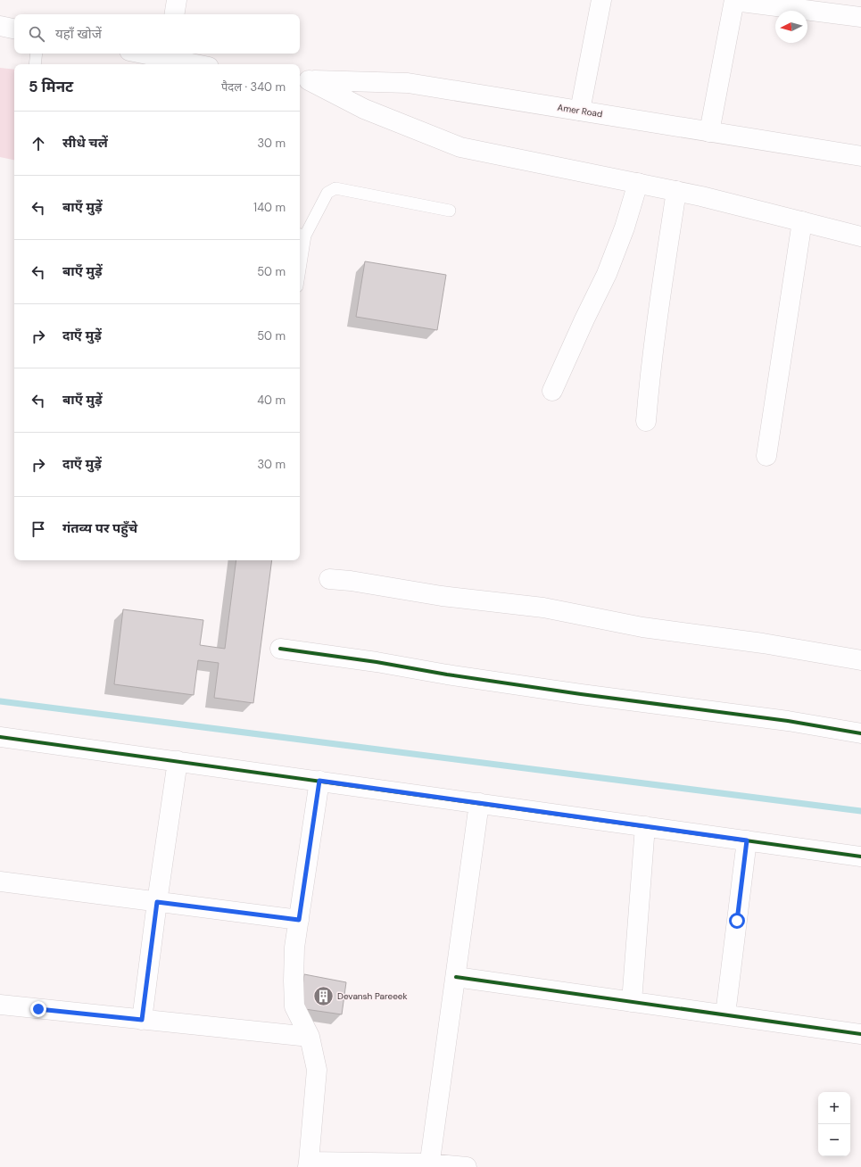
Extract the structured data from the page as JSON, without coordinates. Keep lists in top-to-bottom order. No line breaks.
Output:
{"streets":{"street":["Amer Road"]},"places":{"building":["Devansh Pareeek"]},"north":"left","page":{"search":"यहाँ खोजें","heading":["5 मिनट","पैदल · 340 m"],"list":[["सीधे चलें","30 m"],["बाएँ मुड़ें","140 m"],["बाएँ मुड़ें","50 m"],["दाएँ मुड़ें","50 m"],["बाएँ मुड़ें","40 m"],["दाएँ मुड़ें","30 m"],"गंतव्य पर पहुँचे"],"map_buttons":["+","−"]}}
